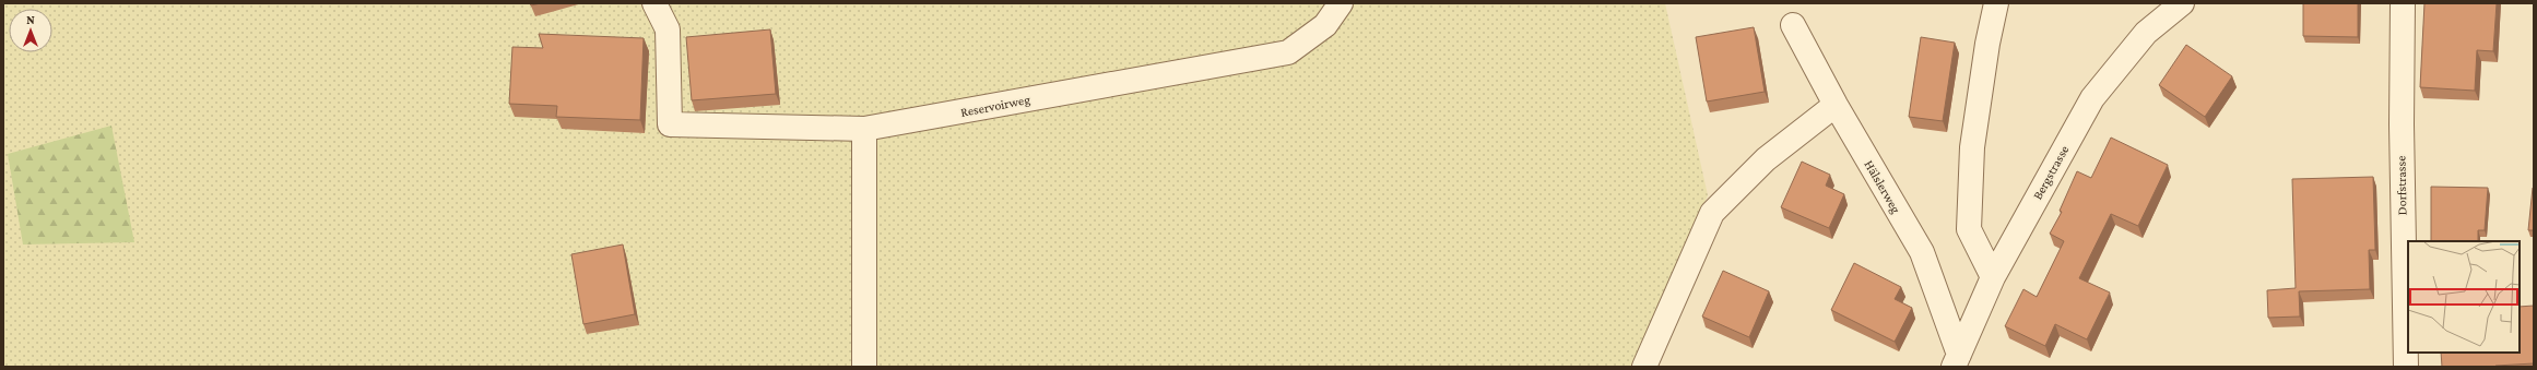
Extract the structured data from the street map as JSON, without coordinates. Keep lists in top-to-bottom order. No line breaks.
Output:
{"streets":{"street":["Reservoirweg","Bergstrasse","Dorfstrasse","Hälslerweg"]},"crossings":[["Bergstrasse","Hälslerweg"]],"north":"top"}
